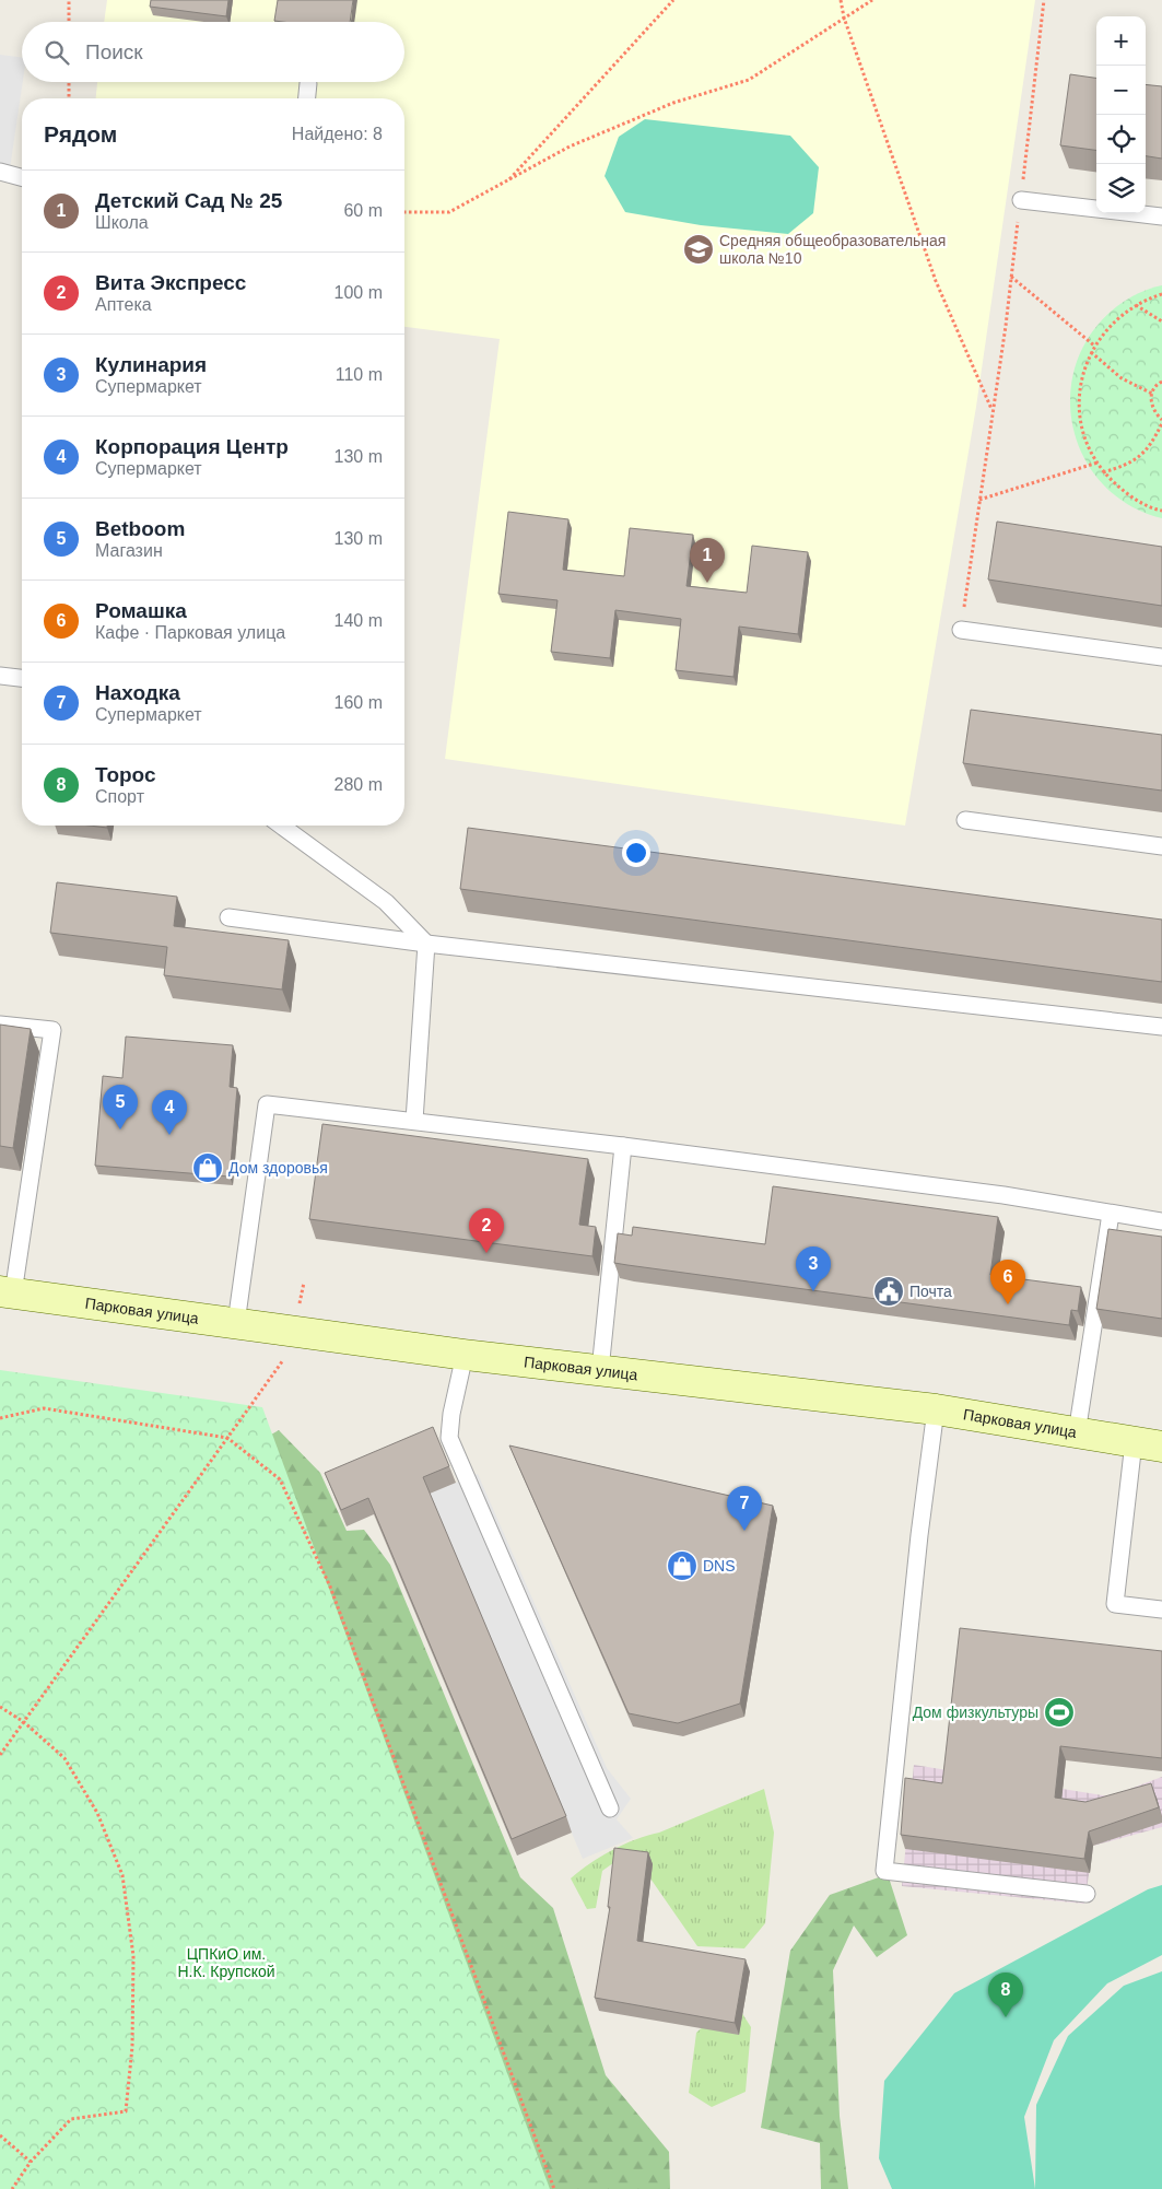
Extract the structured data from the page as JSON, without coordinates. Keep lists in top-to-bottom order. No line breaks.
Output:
{"streets":{"main road":["Парковая улица"]},"parks":["ЦПКиО им. Н.К. Крупской"],"places":{"school or university":["Средняя общеобразовательная школа №10"],"shop":["Дом здоровья","DNS"],"public building":["Почта"],"sports":["Дом физкультуры"]},"page":{"map_buttons":["+","−"],"search":"Поиск","heading":["Рядом","Найдено: 8"],"list":[{"mark":"1","name":"Детский Сад № 25","note":"Школа","value":"60 m"},{"mark":"2","name":"Вита Экспресс","note":"Аптека","value":"100 m"},{"mark":"3","name":"Кулинария","note":"Супермаркет","value":"110 m"},{"mark":"4","name":"Корпорация Центр","note":"Супермаркет","value":"130 m"},{"mark":"5","name":"Betboom","note":"Магазин","value":"130 m"},{"mark":"6","name":"Ромашка","note":"Кафе · Парковая улица","value":"140 m"},{"mark":"7","name":"Находка","note":"Супермаркет","value":"160 m"},{"mark":"8","name":"Торос","note":"Спорт","value":"280 m"}],"pins":["1","5","4","2","3","6","7","8"]}}
